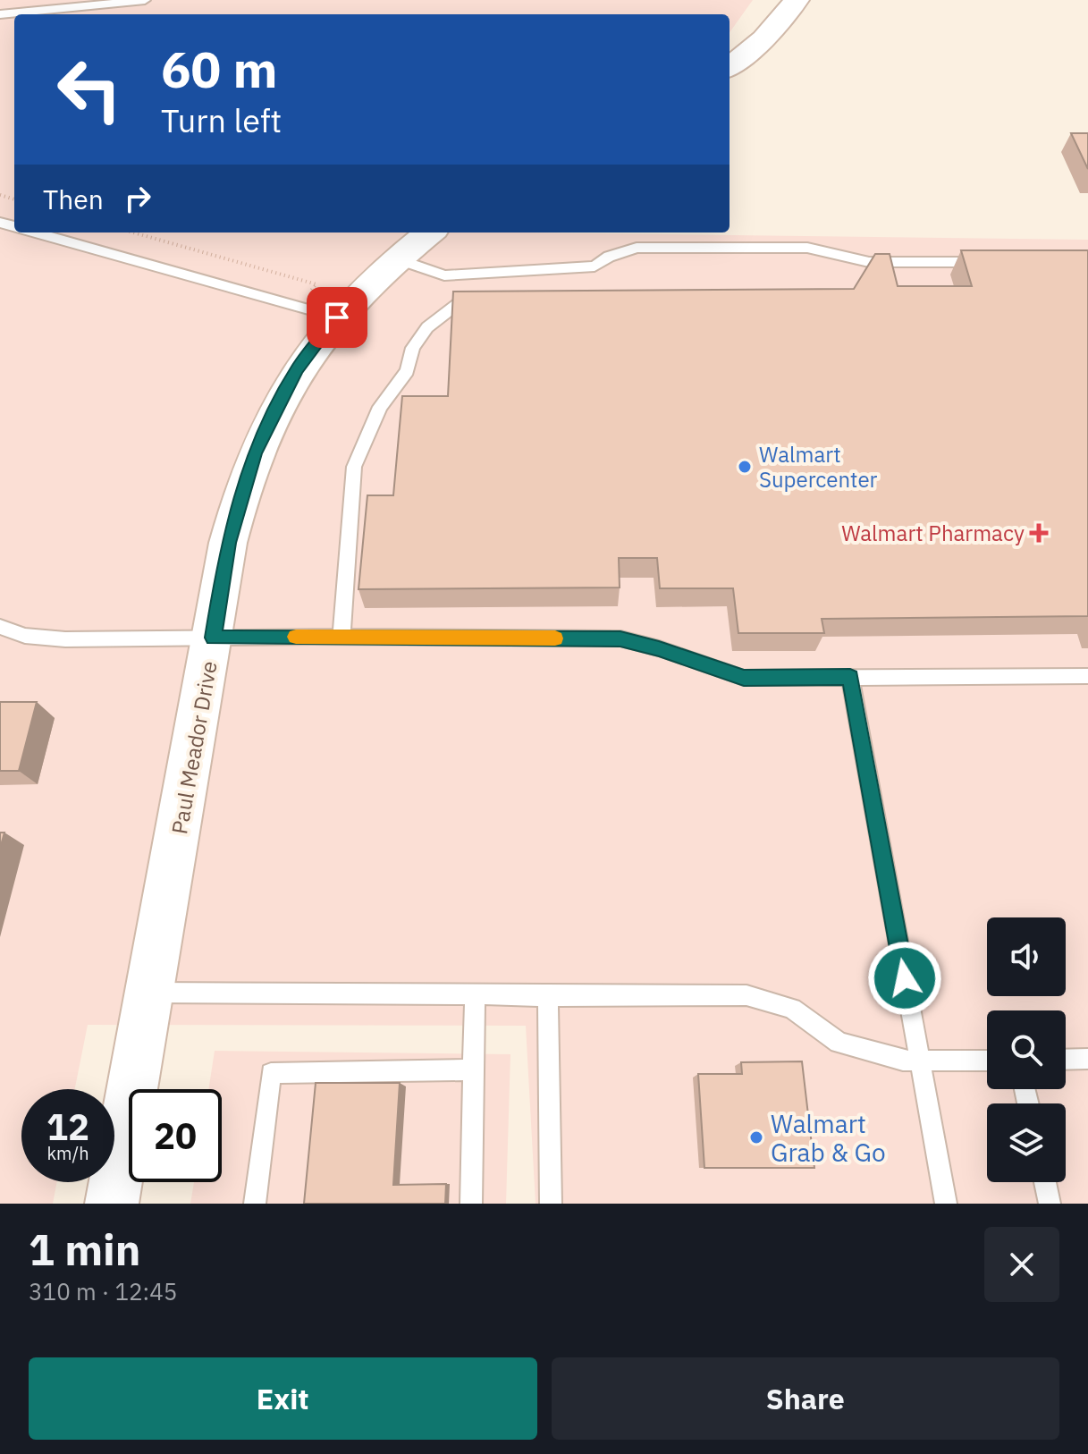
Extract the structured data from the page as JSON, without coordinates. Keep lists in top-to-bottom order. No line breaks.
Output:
{"streets":{"street":["Paul Meador Drive"]},"places":{"other":["Walmart Supercenter","Walmart Grab & Go"],"health":["Walmart Pharmacy"]},"page":{"turn":["60 m","Turn left"],"then":"Then","speed":"12 km/h","limit":"20","heading":["1 min","310 m · 12:45"],"buttons":["Exit","Share"]}}
